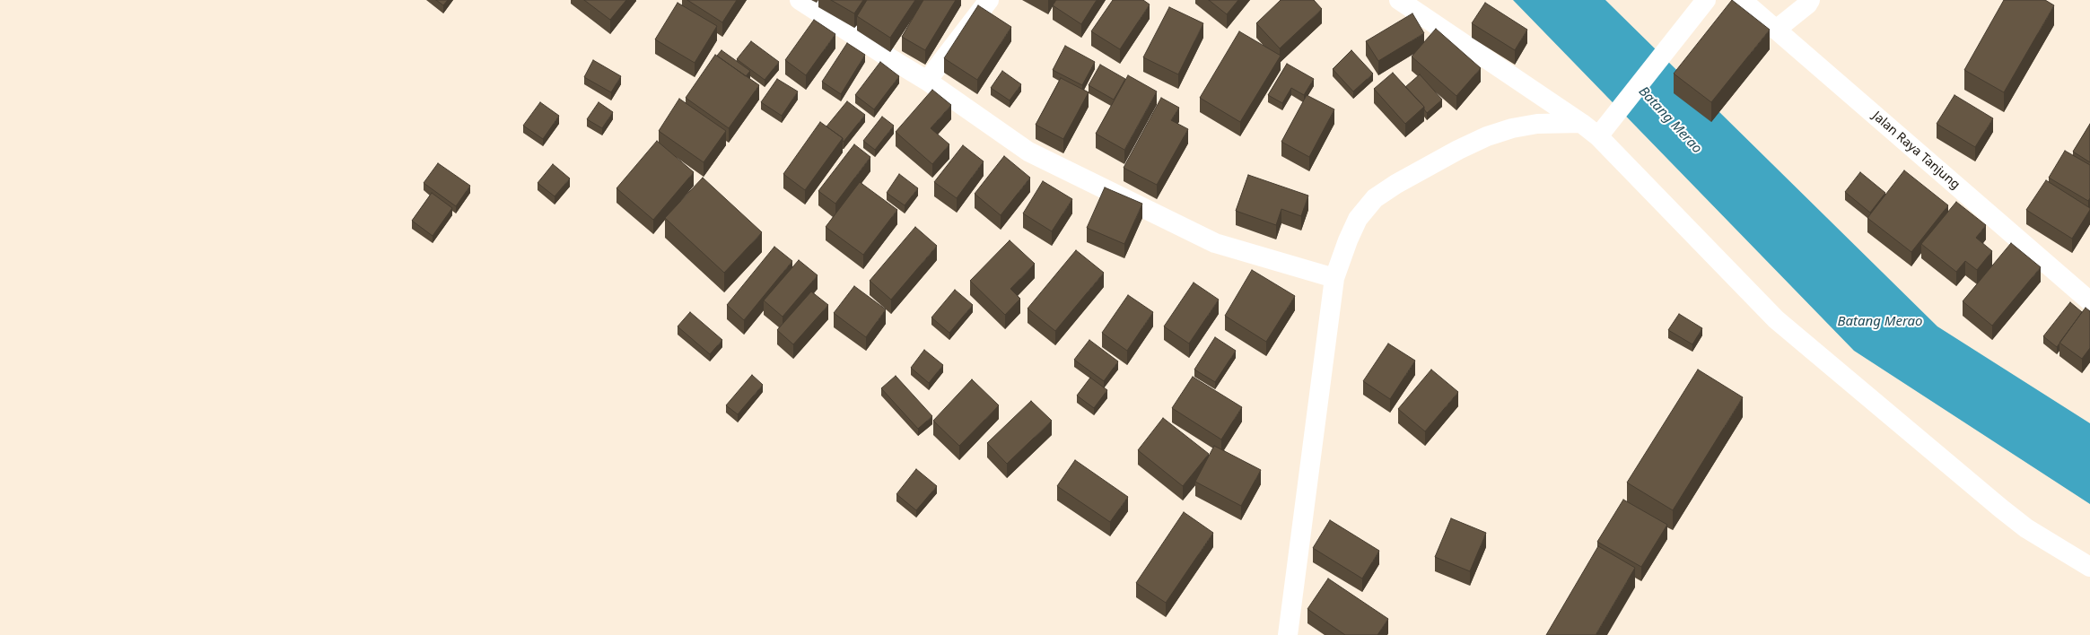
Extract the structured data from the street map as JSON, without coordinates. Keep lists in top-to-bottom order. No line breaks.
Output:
{"streets":{"street":["Jalan Raya Tanjung"]},"water":["Batang Merao"]}
